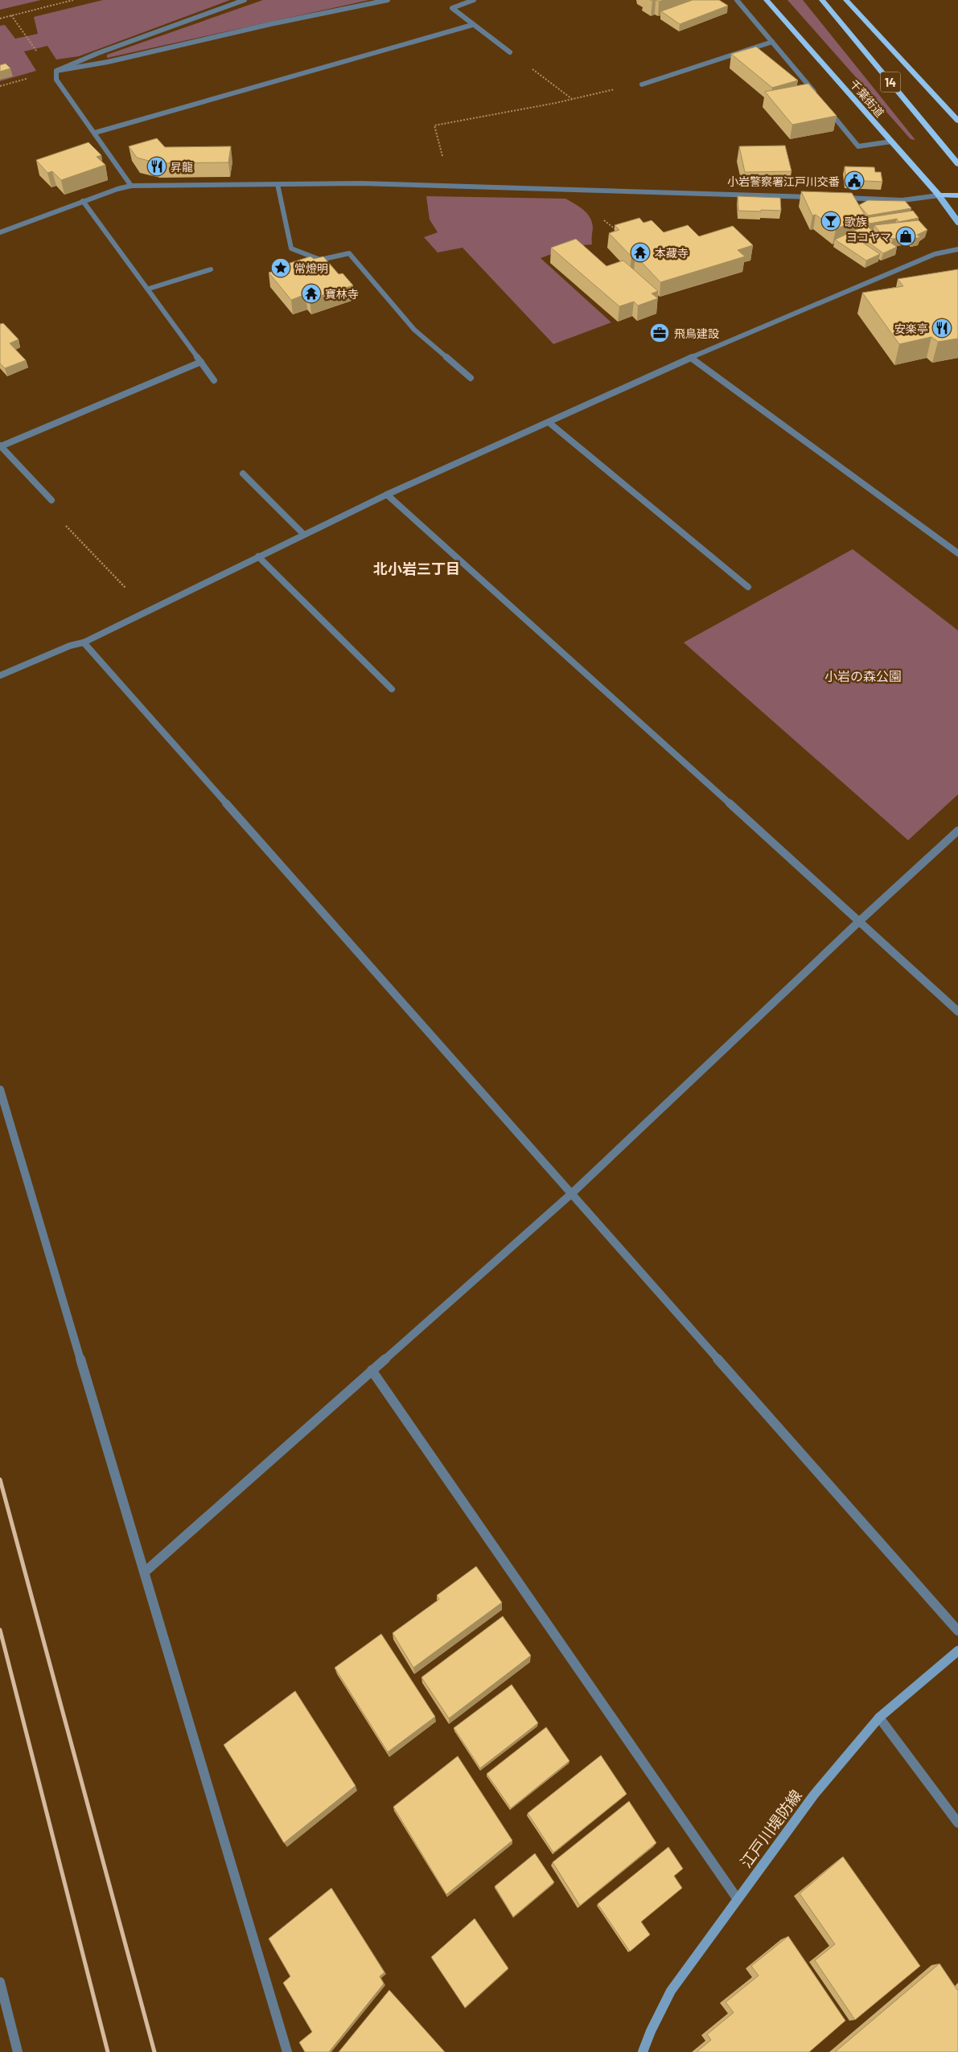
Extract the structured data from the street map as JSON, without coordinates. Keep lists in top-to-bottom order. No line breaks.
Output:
{"streets":{"highway":["14","千葉街道"],"main road":["江戸川堤防線"]},"districts":["北小岩三丁目"],"parks":["小岩の森公園"],"places":{"restaurant":["昇龍","安楽亭"],"public building":["小岩警察署江戸川交番"],"bar":["歌族"],"shop":["ヨコヤマ"],"temple":["本藏寺","寶林寺"],"place":["常燈明"],"office":["飛鳥建設"]}}
